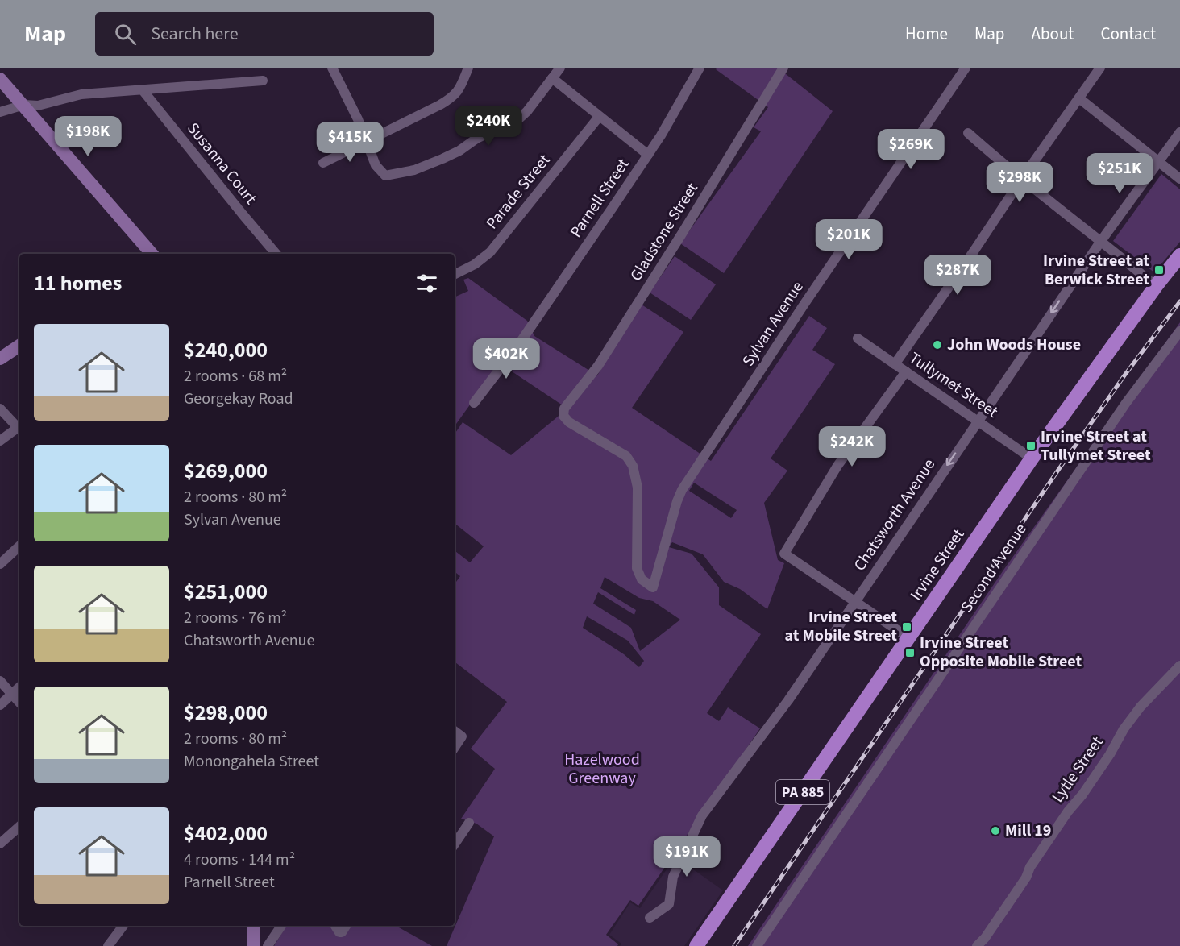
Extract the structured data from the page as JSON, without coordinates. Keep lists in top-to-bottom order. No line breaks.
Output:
{"streets":{"main road":["Irvine Street","PA 885"],"street":["Susanna Court","Parade Street","Parnell Street","Gladstone Street","Sylvan Avenue","Tullymet Street","Chatsworth Avenue","Second Avenue","Lytle Street"]},"crossings":[["Gladstone Street","Sylvan Avenue"],["Tullymet Street","Chatsworth Avenue"],["Tullymet Street","Irvine Street"]],"one_way":["Chatsworth Avenue"],"parks":["Hazelwood Greenway"],"places":{"transit":["Irvine Street at Berwick Street","Irvine Street at Tullymet Street","Irvine Street at Mobile Street","Irvine Street Opposite Mobile Street"],"other":["John Woods House","Mill 19"]},"page":{"header":"Map","search":"Search here","nav":["Home","Map","About","Contact"],"price":["$240K","$198K","$415K","$269K","$251K","$298K","$201K","$287K","$402K","$242K","$191K"],"heading":"11 homes","list":[{"name":"$240,000","note":"2 rooms · 68 m² · Georgekay Road"},{"name":"$269,000","note":"2 rooms · 80 m² · Sylvan Avenue"},{"name":"$251,000","note":"2 rooms · 76 m² · Chatsworth Avenue"},{"name":"$298,000","note":"2 rooms · 80 m² · Monongahela Street"},{"name":"$402,000","note":"4 rooms · 144 m² · Parnell Street"}]}}
